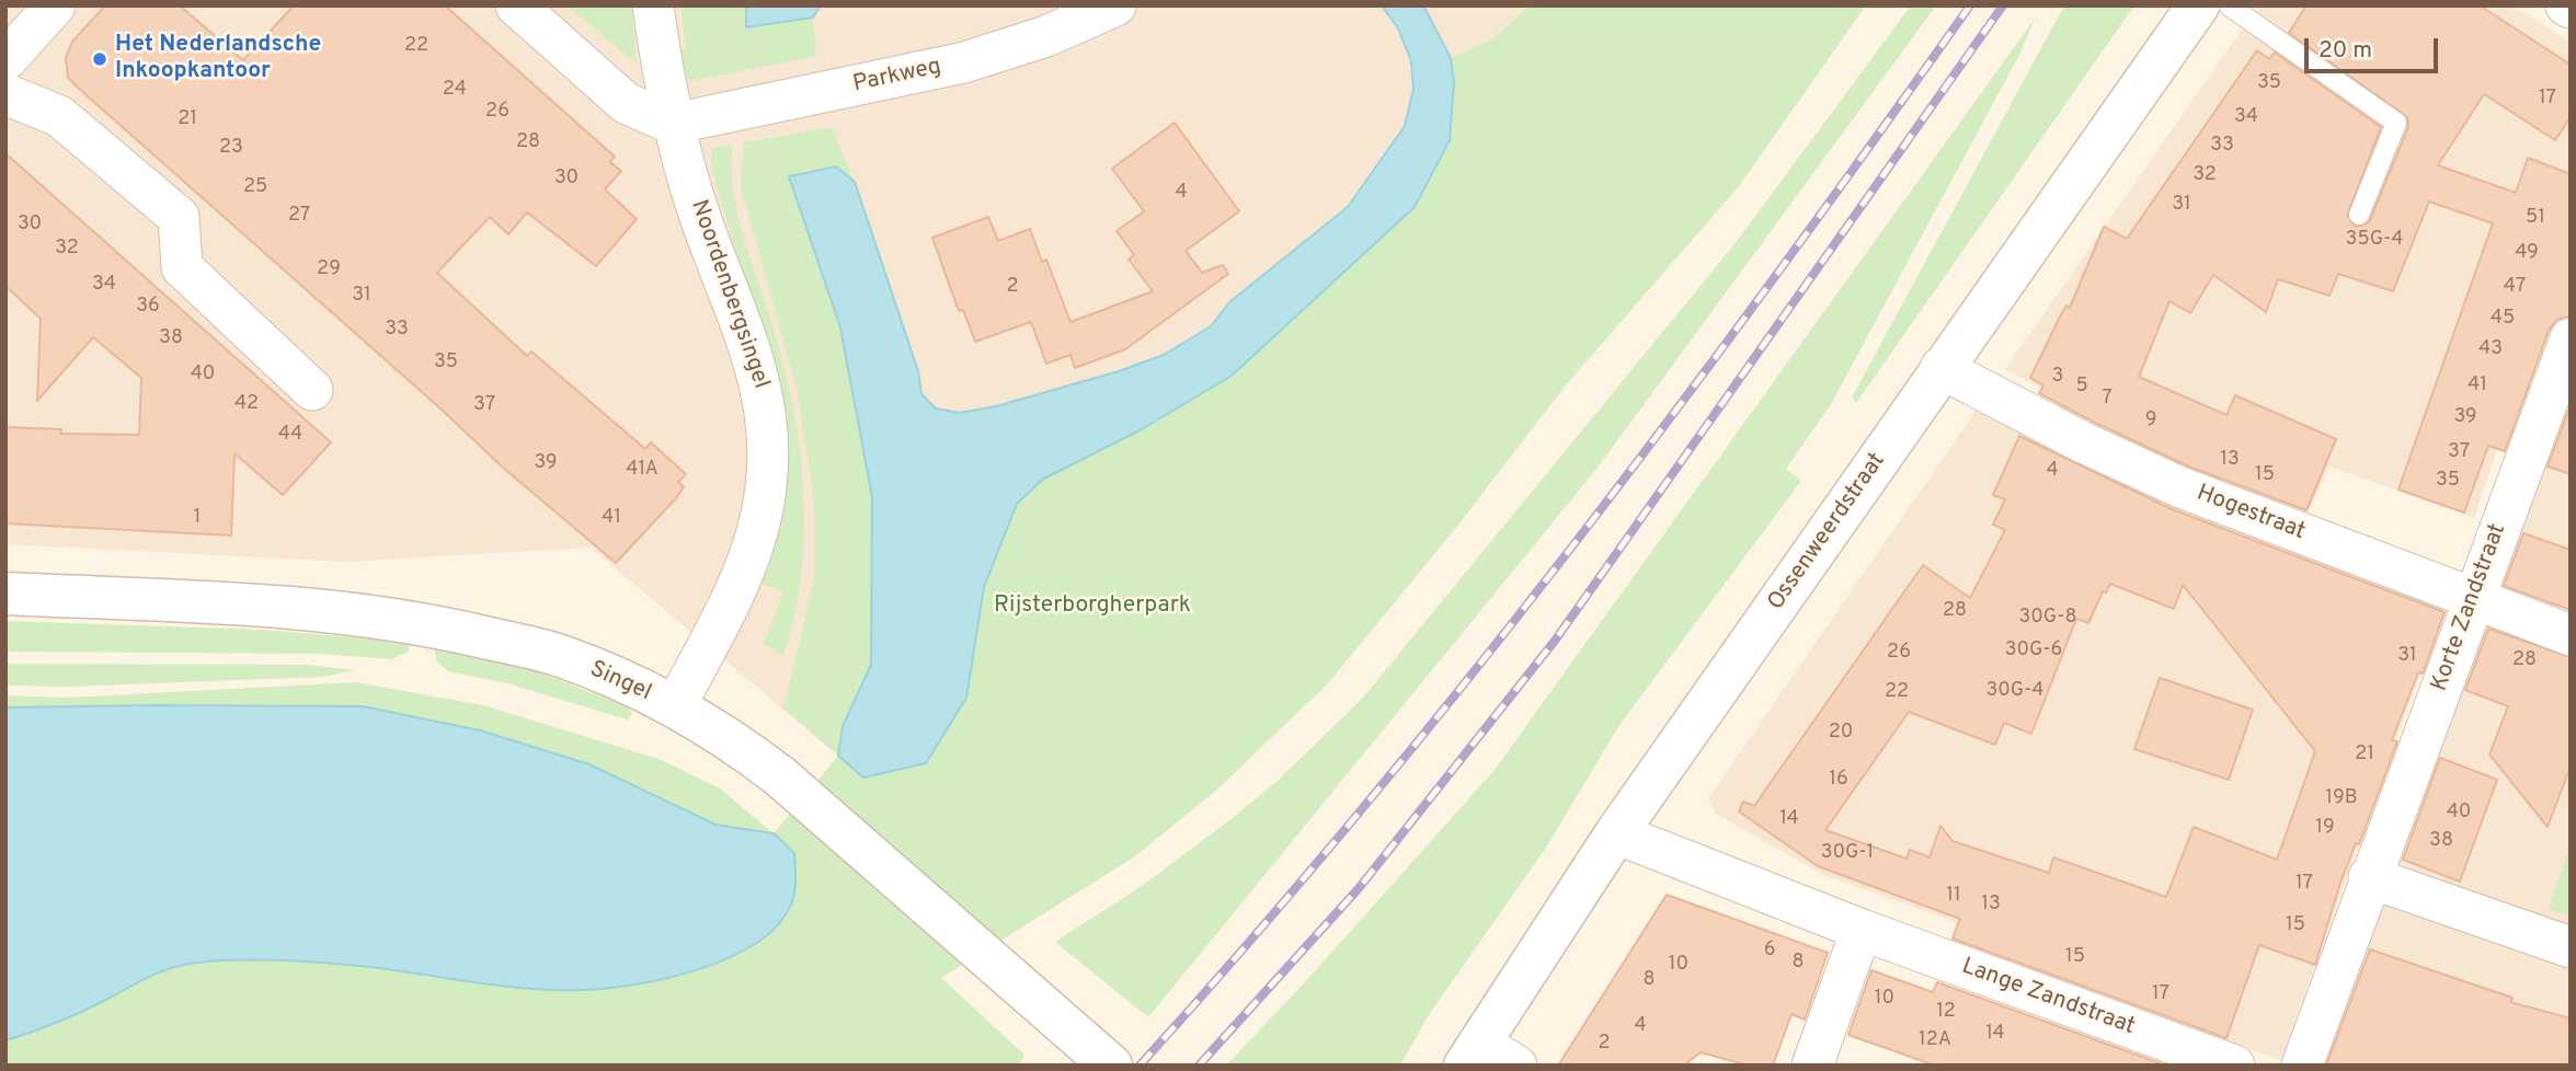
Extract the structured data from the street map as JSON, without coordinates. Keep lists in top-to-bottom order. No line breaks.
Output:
{"streets":{"street":["Parkweg","Noordenbergsingel","Hogestraat","Ossenweerdstraat","Korte Zandstraat","Singel","Lange Zandstraat"]},"crossings":[["Parkweg","Noordenbergsingel"],["Noordenbergsingel","Singel"],["Hogestraat","Ossenweerdstraat"],["Hogestraat","Korte Zandstraat"],["Ossenweerdstraat","Lange Zandstraat"]],"parks":["Rijsterborgherpark"],"places":["Het Nederlandsche Inkoopkantoor"],"house_numbers":["22","35","24","17","26","34","21","28","33","23","32","30","25","4","31","27","51","30","35G-4","32","49","29","34","2","47","31","36","45","33","38","43","35","40","3","41","5","7","42","37","39","9","44","37","13","39","41A","4","15","35","1","41","28","30G-8","30G-6","26","31","28","30G-4","22","20","21","16","19B","40","14","19","38","30G-1","17","11","13","15","6","15","8","10","8","17","10","12","4","14","12A","2"],"scale_bar":"20 m"}
